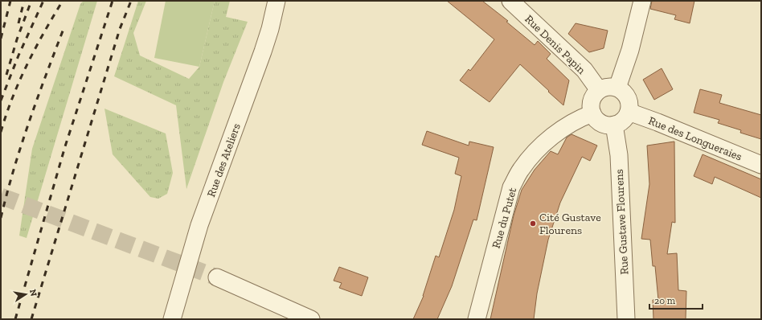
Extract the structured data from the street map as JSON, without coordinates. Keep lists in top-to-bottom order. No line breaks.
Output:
{"streets":{"street":["Rue Denis Papin","Rue des Longueraies","Rue des Ateliers","Rue du Putet","Rue Gustave Flourens"]},"crossings":[["Rue Denis Papin","Rue des Longueraies"],["Rue Denis Papin","Rue du Putet"],["Rue Denis Papin","Rue Gustave Flourens"],["Rue des Longueraies","Rue du Putet"],["Rue des Longueraies","Rue Gustave Flourens"],["Rue du Putet","Rue Gustave Flourens"]],"places":["Cité Gustave Flourens"],"scale_bar":"20 m","north":"right"}
